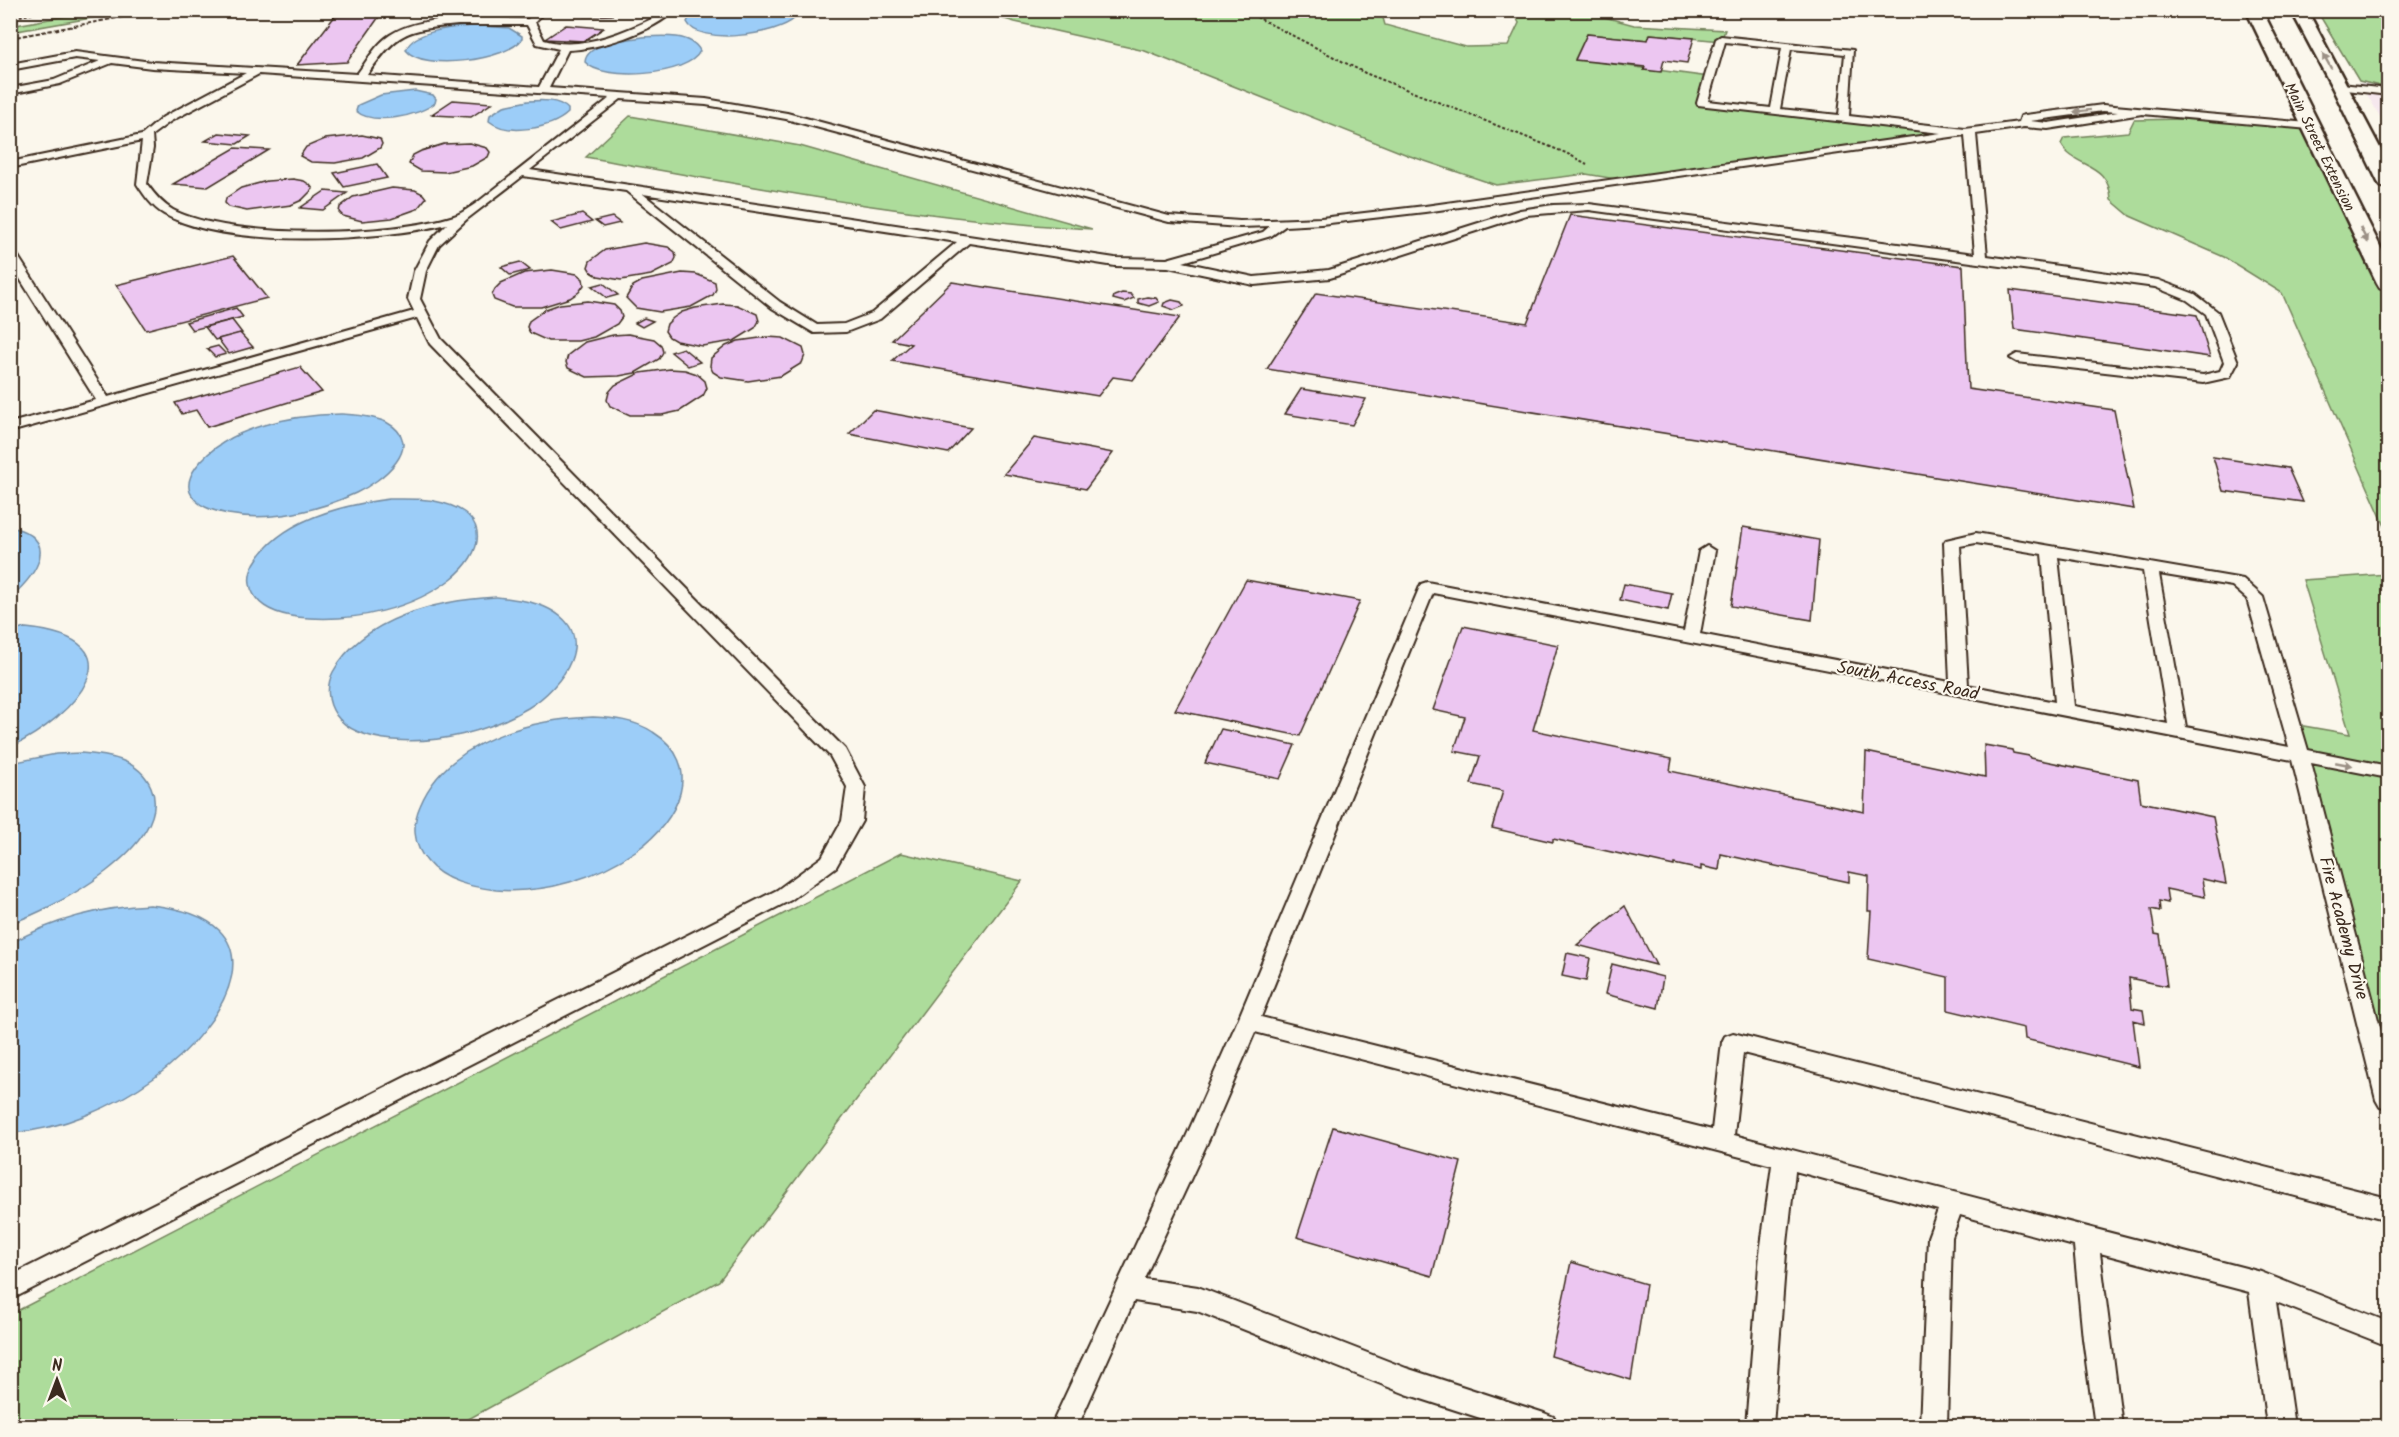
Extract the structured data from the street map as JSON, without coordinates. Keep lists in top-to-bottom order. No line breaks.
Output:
{"streets":{"main road":["Main Street Extension"],"lane":["South Access Road","Fire Academy Drive"]},"crossings":[["South Access Road","Fire Academy Drive"]],"north":"top"}
